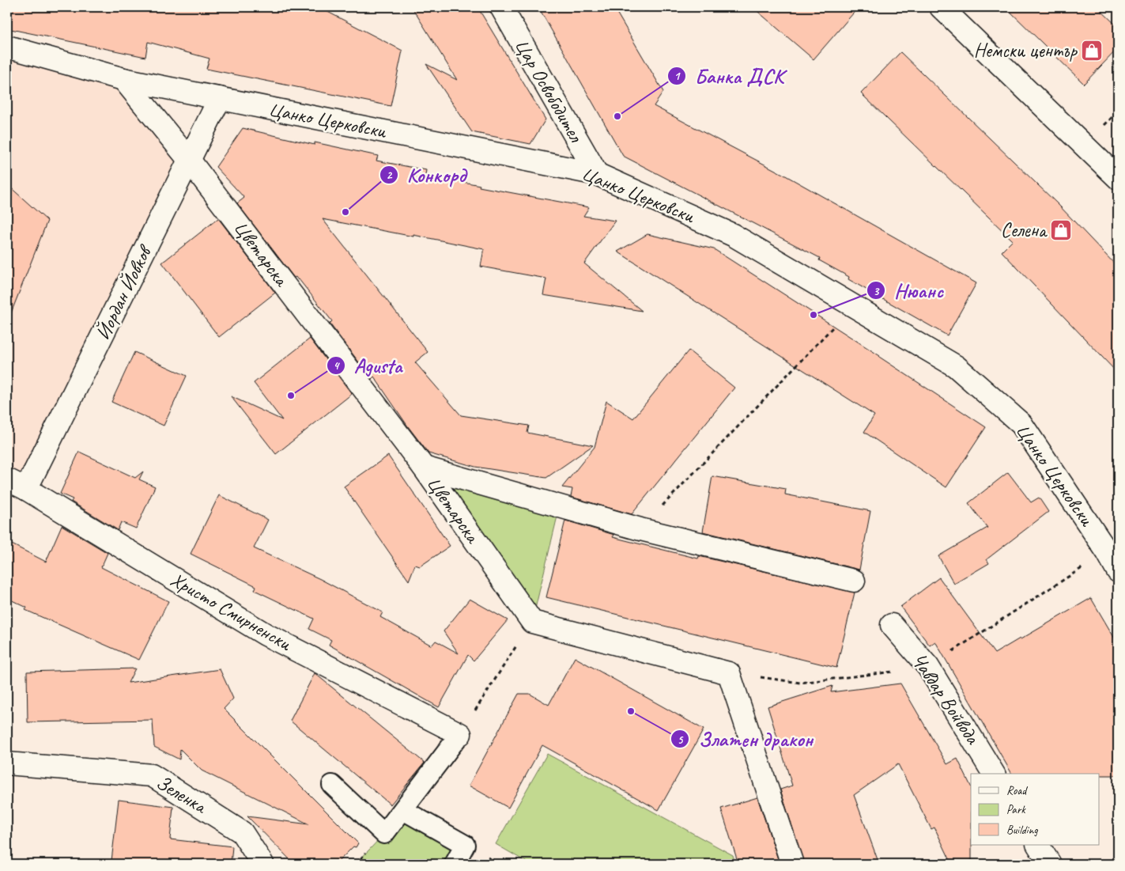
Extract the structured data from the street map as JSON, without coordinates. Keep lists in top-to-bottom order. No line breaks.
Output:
{"streets":{"street":["Цар Освободител","Цанко Церковски","Цветарска","Йордан Йовков","Христо Смирненски","Чавдар Войвода","Зеленка"]},"crossings":[["Цар Освободител","Цанко Церковски"],["Цанко Церковски","Цветарска"],["Цанко Церковски","Йордан Йовков"],["Цветарска","Йордан Йовков"],["Йордан Йовков","Христо Смирненски"]],"places":{"shop":["Немски център","Селена"],"other":["Банка ДСК","Конкорд","Нюанс","Agusta","Златен дракон"]},"legend":["Road","Park","Building"]}
